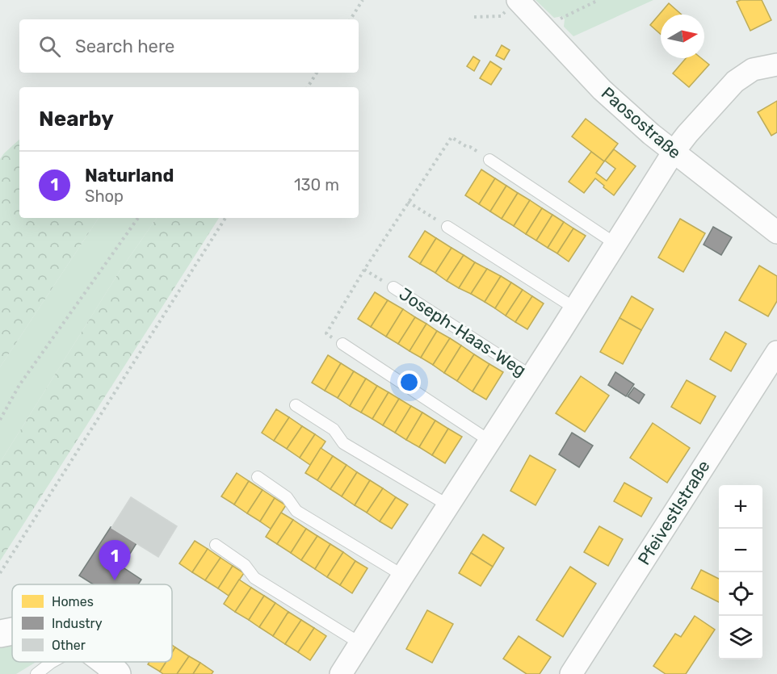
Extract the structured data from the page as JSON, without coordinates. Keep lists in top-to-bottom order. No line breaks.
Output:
{"streets":{"street":["Paosostraße","Joseph-Haas-Weg","Pfeivestlstraße"]},"crossings":[["Paosostraße","Joseph-Haas-Weg"]],"legend":["Homes","Industry","Other"],"north":"right","page":{"search":"Search here","heading":"Nearby","list":[{"mark":"1","name":"Naturland","note":"Shop","value":"130 m"}],"map_buttons":["+","−"],"pins":"1"}}
